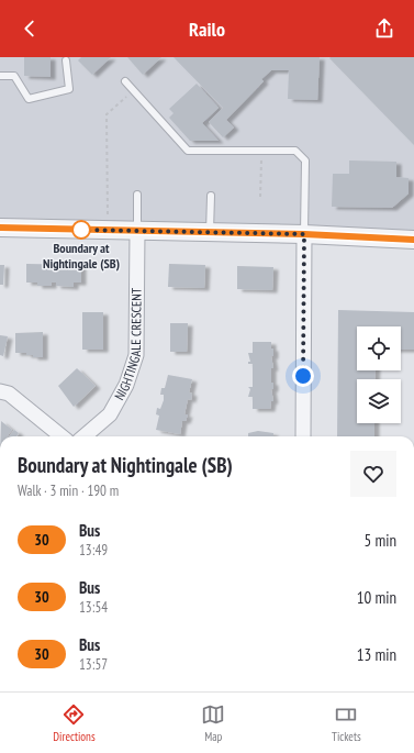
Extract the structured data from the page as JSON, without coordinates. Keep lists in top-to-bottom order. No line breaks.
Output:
{"streets":{"street":["NIGHTINGALE CRESCENT"]},"places":["Boundary at Nightingale (SB)"],"lines":["bus line 30"],"page":{"header":"Railo","heading":["Boundary at Nightingale (SB)","Walk · 3 min · 190 m"],"list":[{"mark":"30","name":"Bus","note":"13:49","value":"5 min"},{"mark":"30","name":"Bus","note":"13:54","value":"10 min"},{"mark":"30","name":"Bus","note":"13:57","value":"13 min"}],"tabs":["Directions","Map","Tickets"]}}
